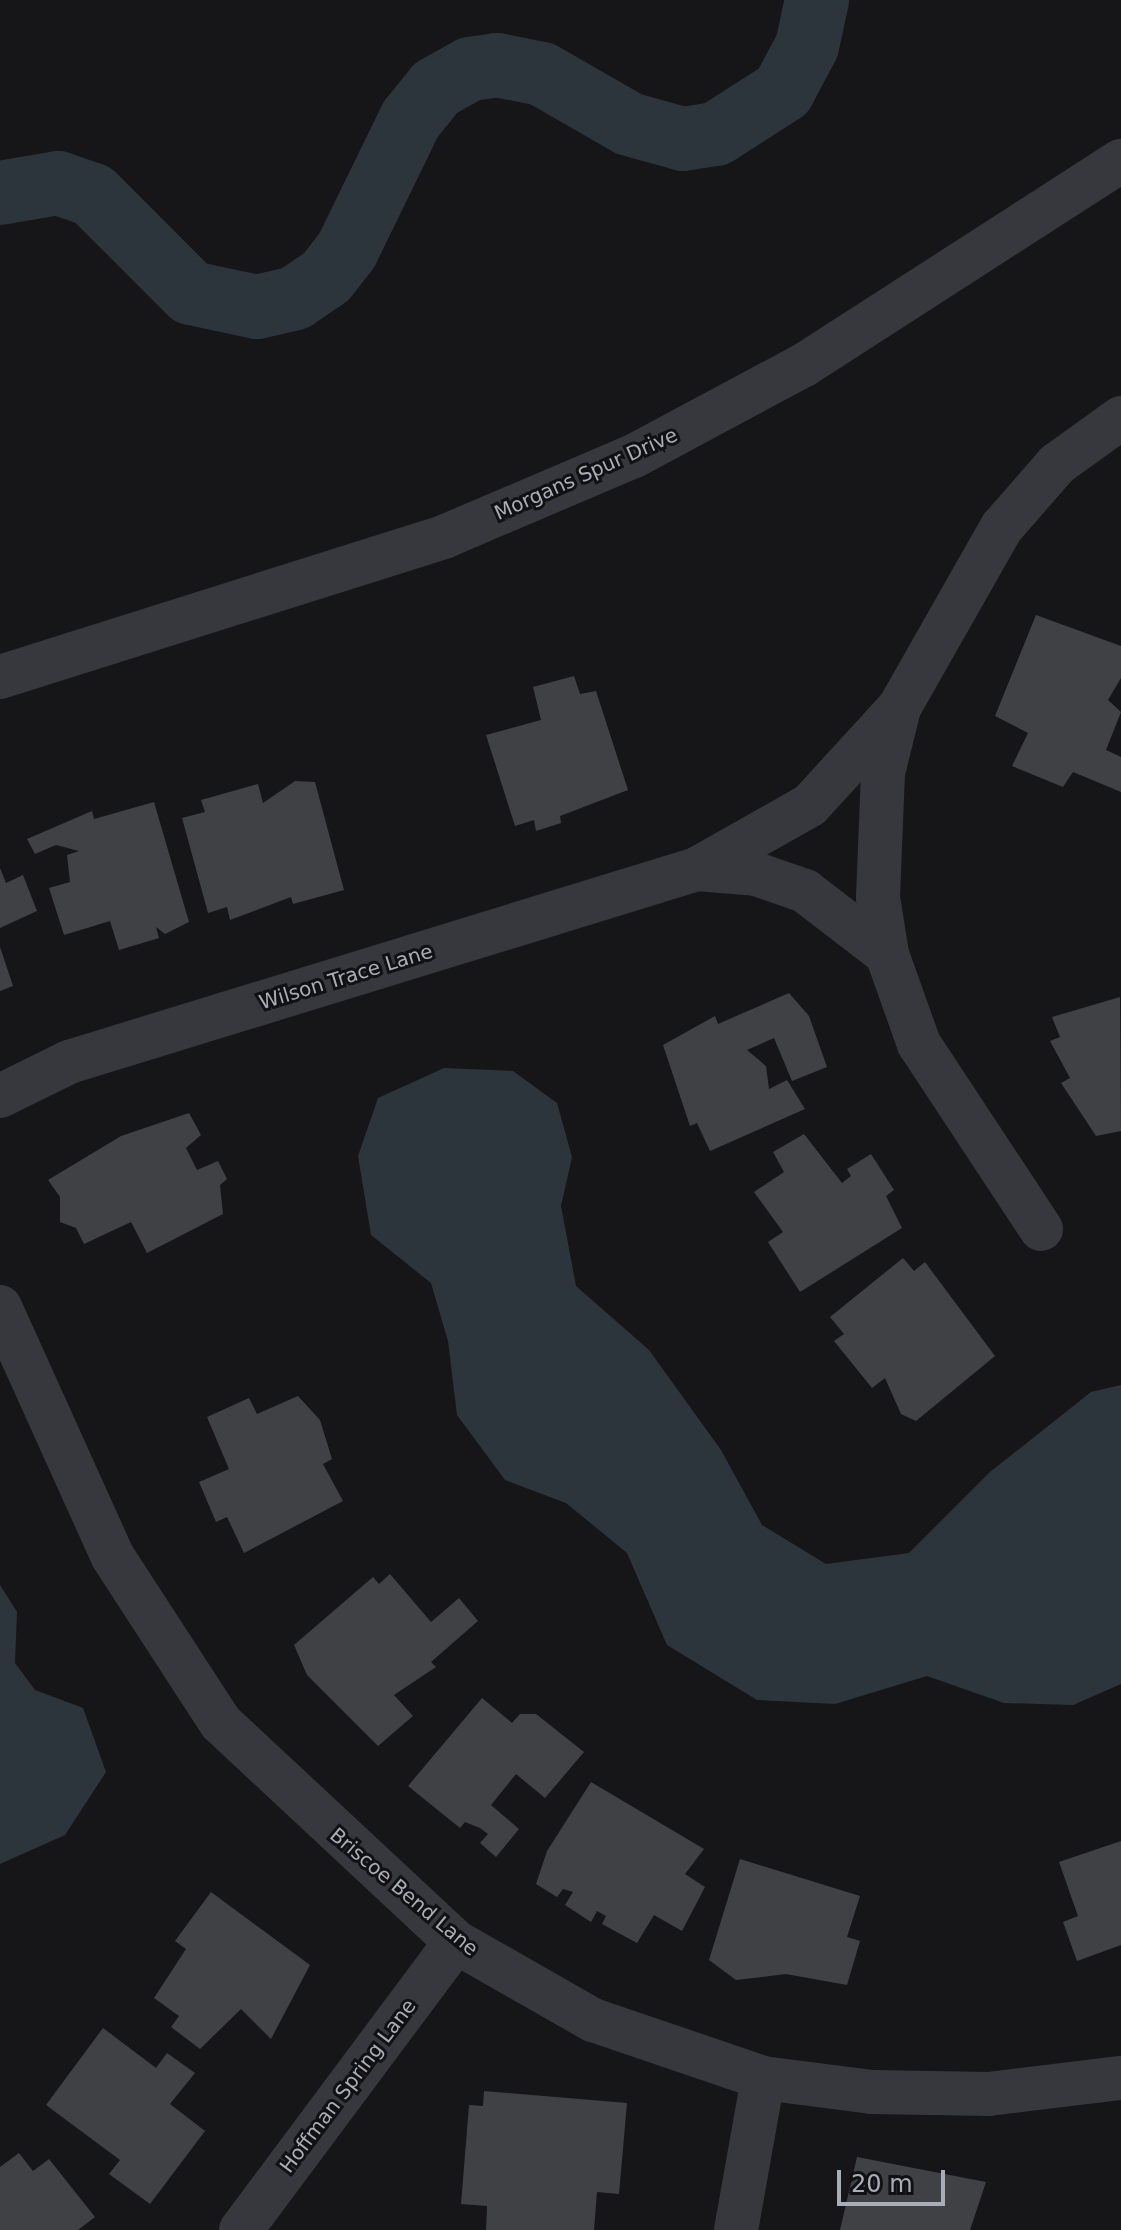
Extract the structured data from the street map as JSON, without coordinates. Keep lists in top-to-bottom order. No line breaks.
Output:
{"streets":{"street":["Morgans Spur Drive","Wilson Trace Lane","Briscoe Bend Lane","Hoffman Spring Lane"]},"crossings":[["Briscoe Bend Lane","Hoffman Spring Lane"]],"scale_bar":"20 m"}
